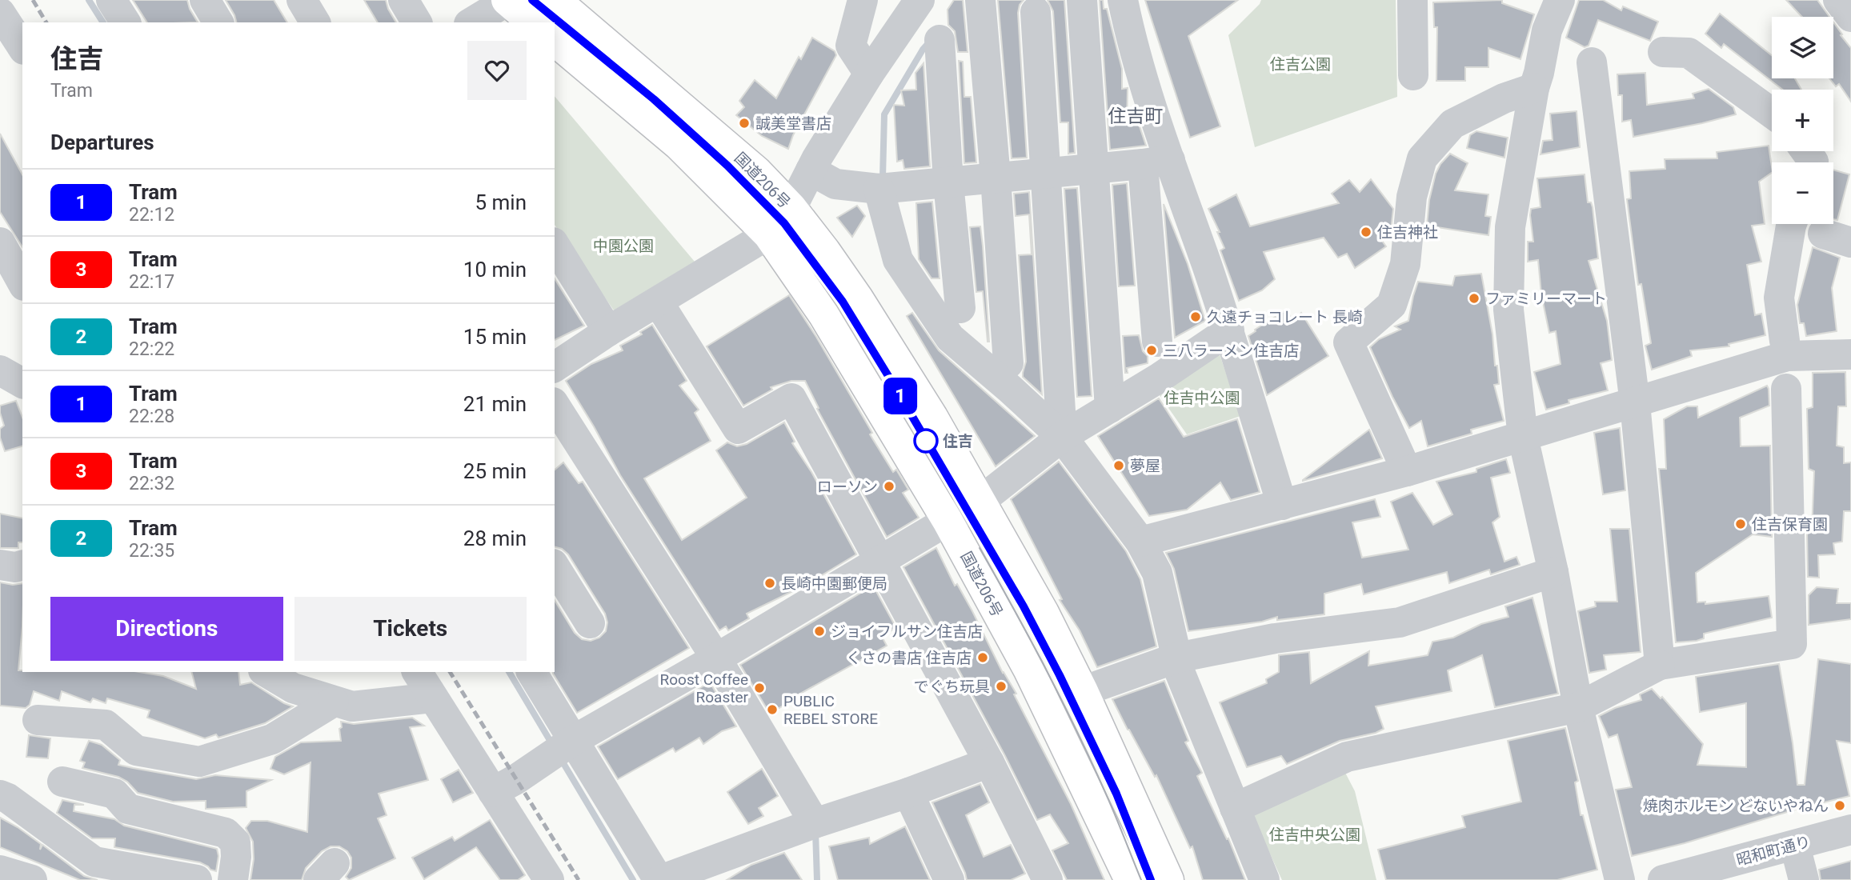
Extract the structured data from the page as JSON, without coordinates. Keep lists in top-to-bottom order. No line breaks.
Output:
{"streets":{"highway":["国道206号"],"street":["昭和町通り"]},"districts":["住吉町"],"parks":["住吉公園","中園公園","住吉中公園","住吉中央公園"],"places":["誠美堂書店","住吉神社","ファミリーマート","久遠チョコレート 長崎","三八ラーメン住吉店","住吉","夢屋","ローソン","住吉保育園","長崎中園郵便局","ジョイフルサン住吉店","くさの書店 住吉店","でぐち玩具","Roost Coffee Roaster","PUBLIC REBEL STORE","焼肉ホルモン どないやねん"],"lines":["tram line 1"],"page":{"on_map":"1","map_buttons":["+","−"],"heading":[["住吉","Tram"],"Departures"],"list":[{"mark":"1","name":"Tram","note":"22:12","value":"5 min"},{"mark":"3","name":"Tram","note":"22:17","value":"10 min"},{"mark":"2","name":"Tram","note":"22:22","value":"15 min"},{"mark":"1","name":"Tram","note":"22:28","value":"21 min"},{"mark":"3","name":"Tram","note":"22:32","value":"25 min"},{"mark":"2","name":"Tram","note":"22:35","value":"28 min"}],"buttons":["Directions","Tickets"]}}
